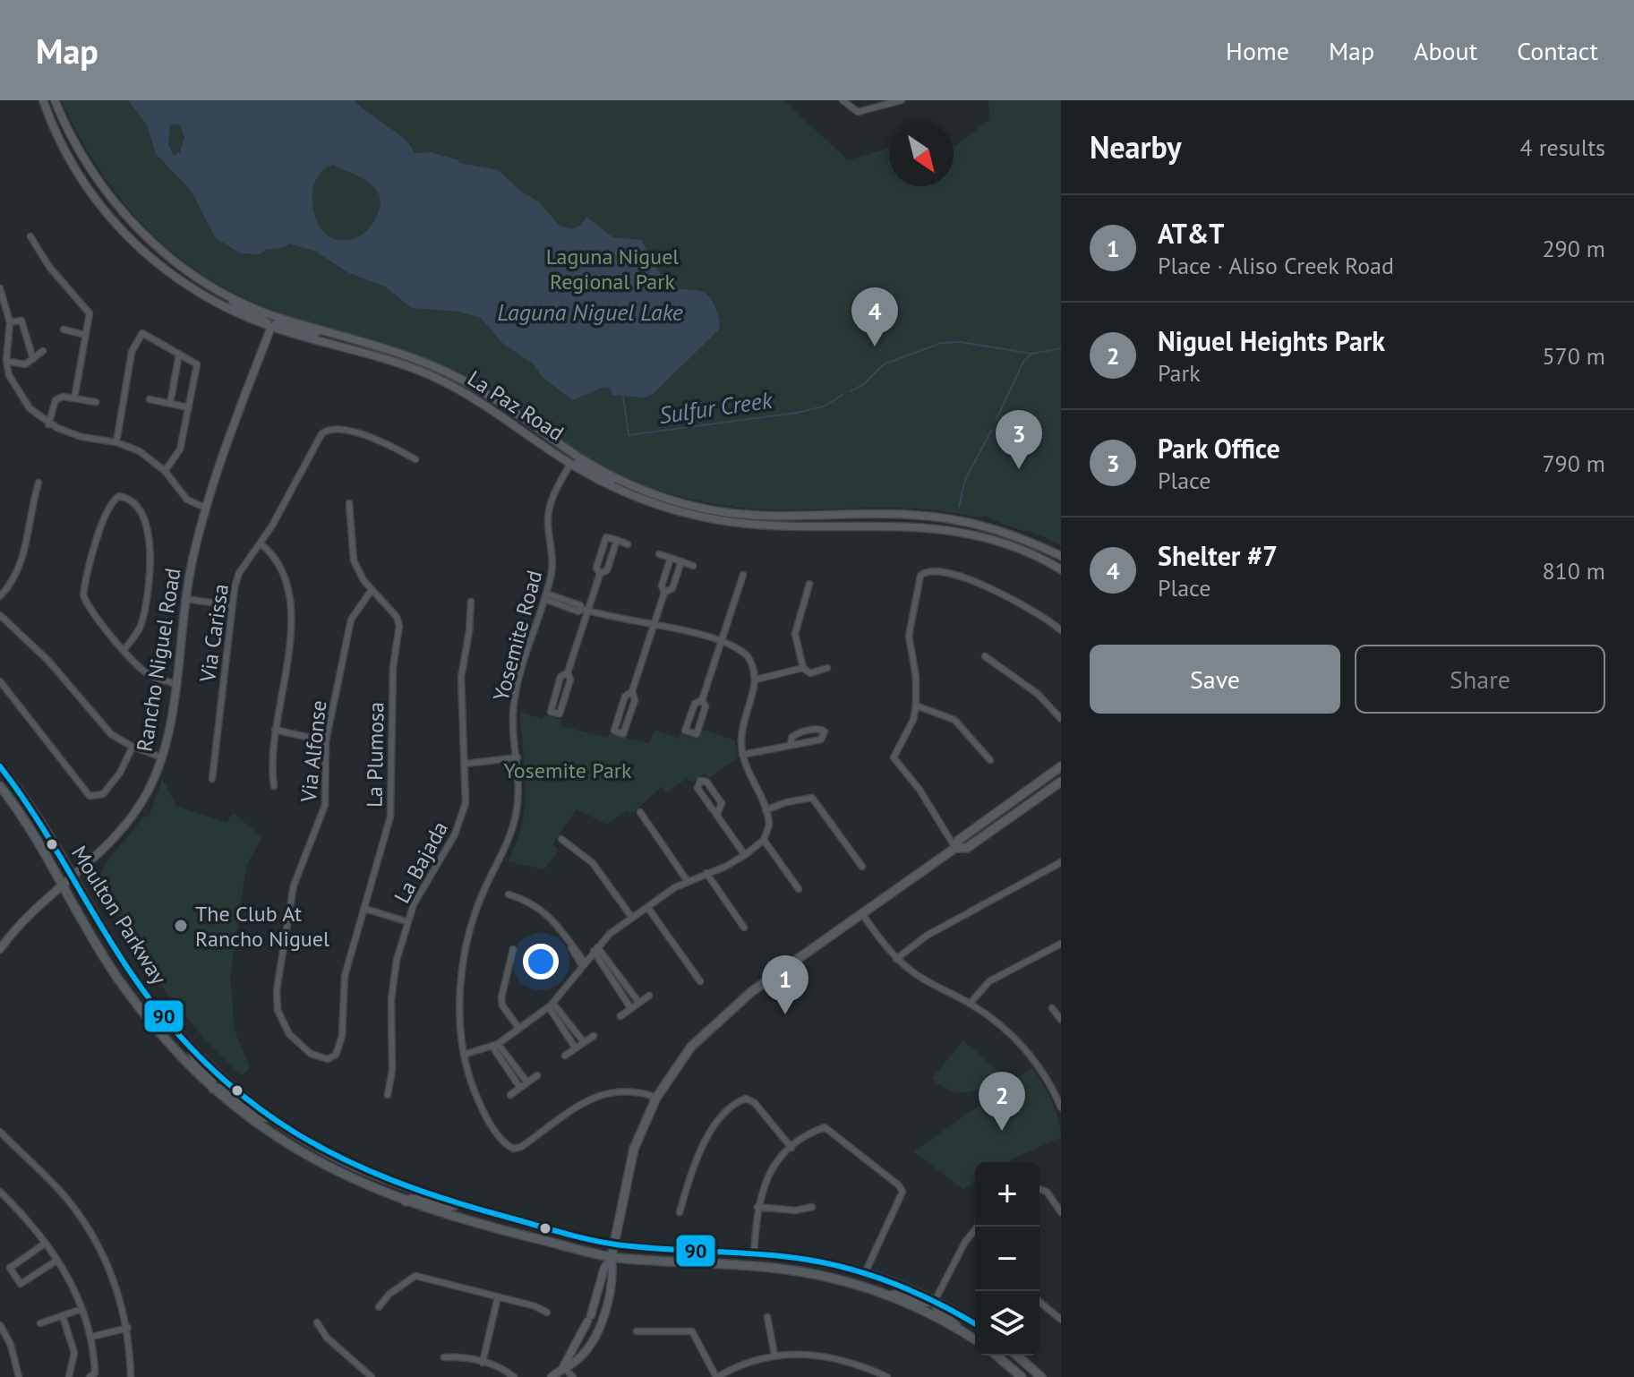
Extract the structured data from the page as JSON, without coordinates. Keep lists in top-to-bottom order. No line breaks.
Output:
{"streets":{"main road":["La Paz Road","Rancho Niguel Road","Moulton Parkway"],"street":["Via Carissa","Yosemite Road","Via Alfonse","La Plumosa","La Bajada"]},"crossings":[["La Paz Road","Yosemite Road"],["La Paz Road","Rancho Niguel Road"],["Rancho Niguel Road","Moulton Parkway"],["Via Alfonse","La Plumosa"]],"water":["Laguna Niguel Lake","Sulfur Creek"],"parks":["Laguna Niguel Regional Park","Yosemite Park"],"places":["The Club At Rancho Niguel"],"lines":["transit line 90"],"north":"bottom right","page":{"header":"Map","nav":["Home","Map","About","Contact"],"heading":["Nearby","4 results"],"list":[{"mark":"1","name":"AT&T","note":"Place · Aliso Creek Road","value":"290 m"},{"mark":"2","name":"Niguel Heights Park","note":"Park","value":"570 m"},{"mark":"3","name":"Park Office","note":"Place","value":"790 m"},{"mark":"4","name":"Shelter #7","note":"Place","value":"810 m"}],"pins":["4","3","1","2"],"buttons":["Save","Share"],"map_buttons":["+","−"]}}
